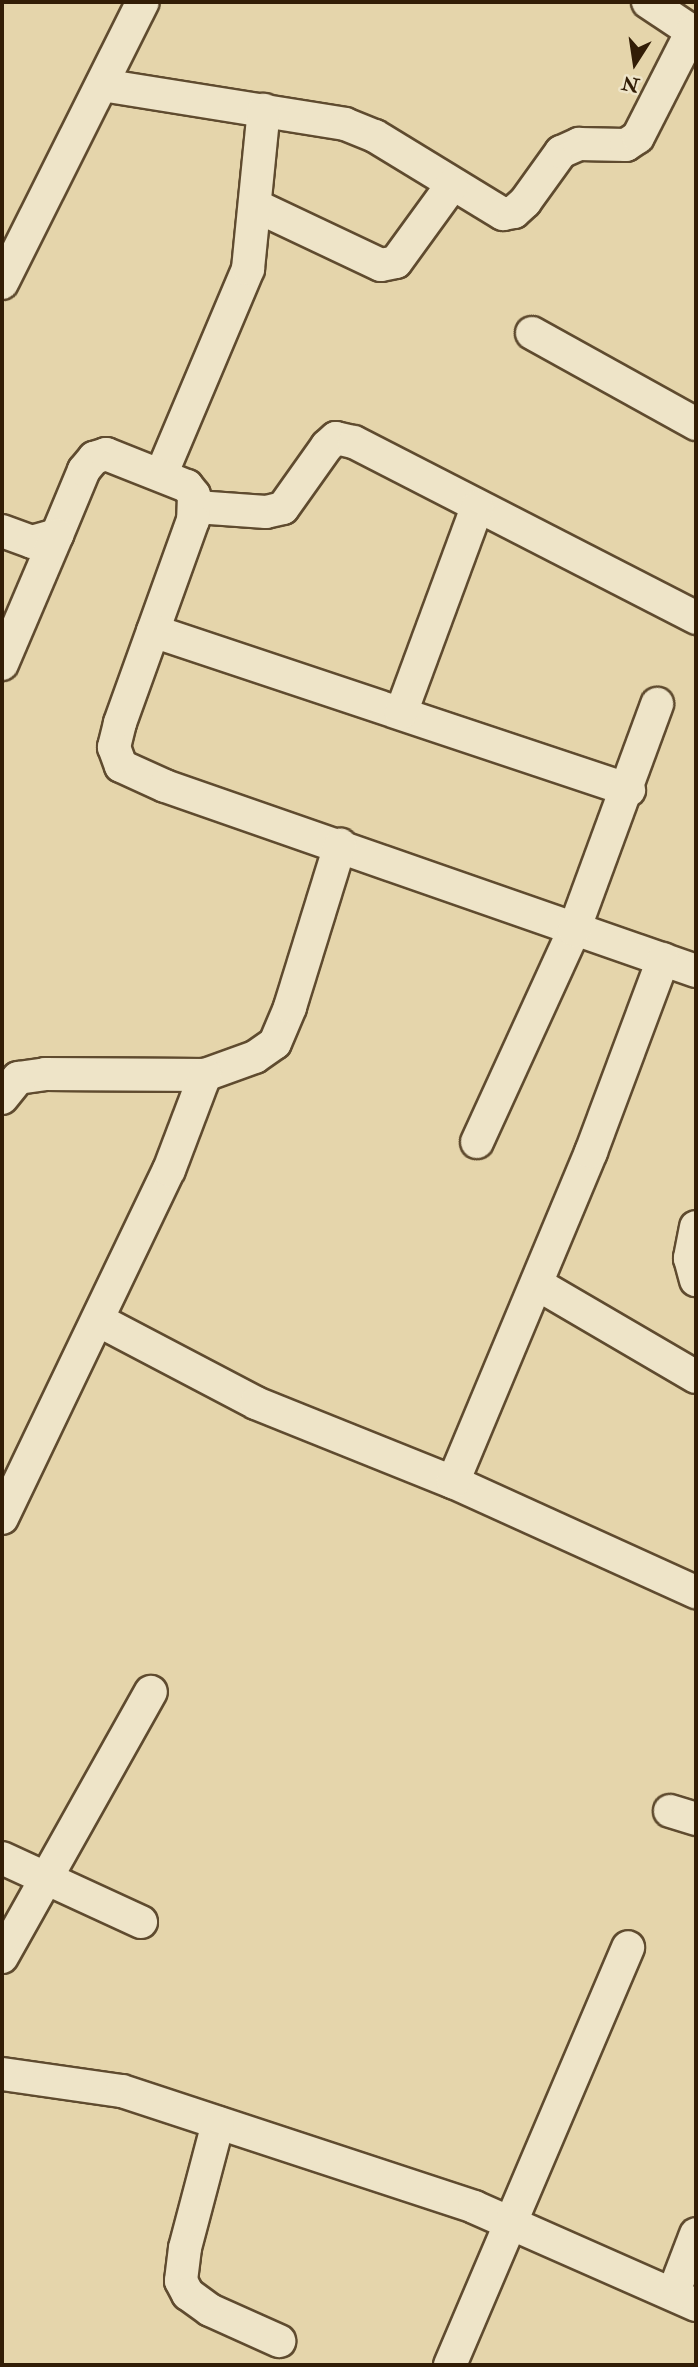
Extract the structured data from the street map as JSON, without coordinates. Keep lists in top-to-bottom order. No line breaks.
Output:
{"north":"bottom"}
